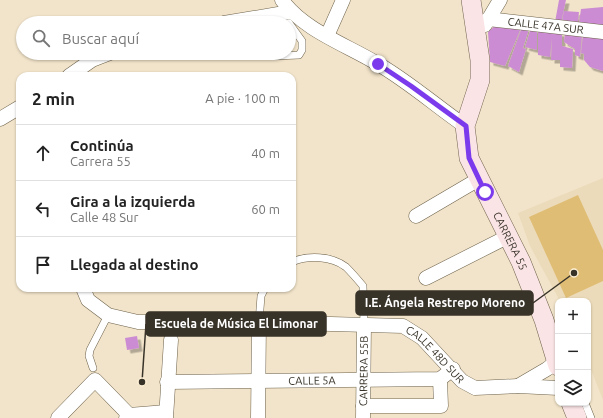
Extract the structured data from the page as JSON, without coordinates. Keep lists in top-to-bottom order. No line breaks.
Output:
{"streets":{"main road":["CARRERA 55"],"street":["CALLE 47A SUR","CALLE 48D SUR","CARRERA 55B","CALLE 5A"]},"crossings":[["CALLE 47A SUR","CARRERA 55"],["CALLE 48D SUR","CARRERA 55B"],["CARRERA 55B","CALLE 5A"]],"places":["I.E. Ángela Restrepo Moreno","Escuela de Música El Limonar"],"page":{"search":"Buscar aquí","heading":["2 min","A pie · 100 m"],"list":[["Continúa","Carrera 55","40 m"],["Gira a la izquierda","Calle 48 Sur","60 m"],"Llegada al destino"],"map_buttons":["+","−"]}}
